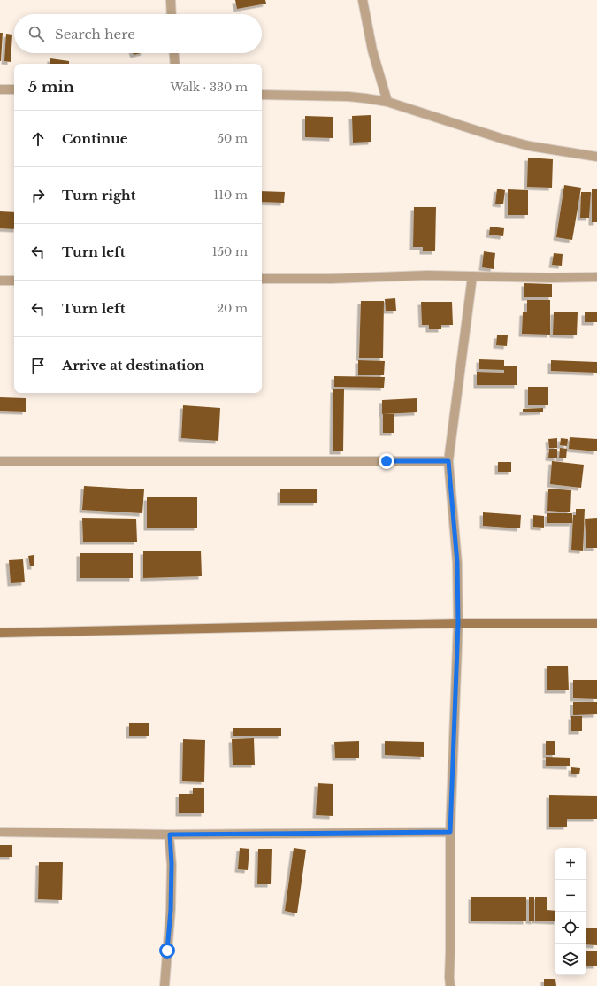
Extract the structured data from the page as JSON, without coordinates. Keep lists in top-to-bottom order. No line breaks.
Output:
{"page":{"search":"Search here","heading":["5 min","Walk · 330 m"],"list":[["Continue","50 m"],["Turn right","110 m"],["Turn left","150 m"],["Turn left","20 m"],"Arrive at destination"],"map_buttons":["+","−"]}}
